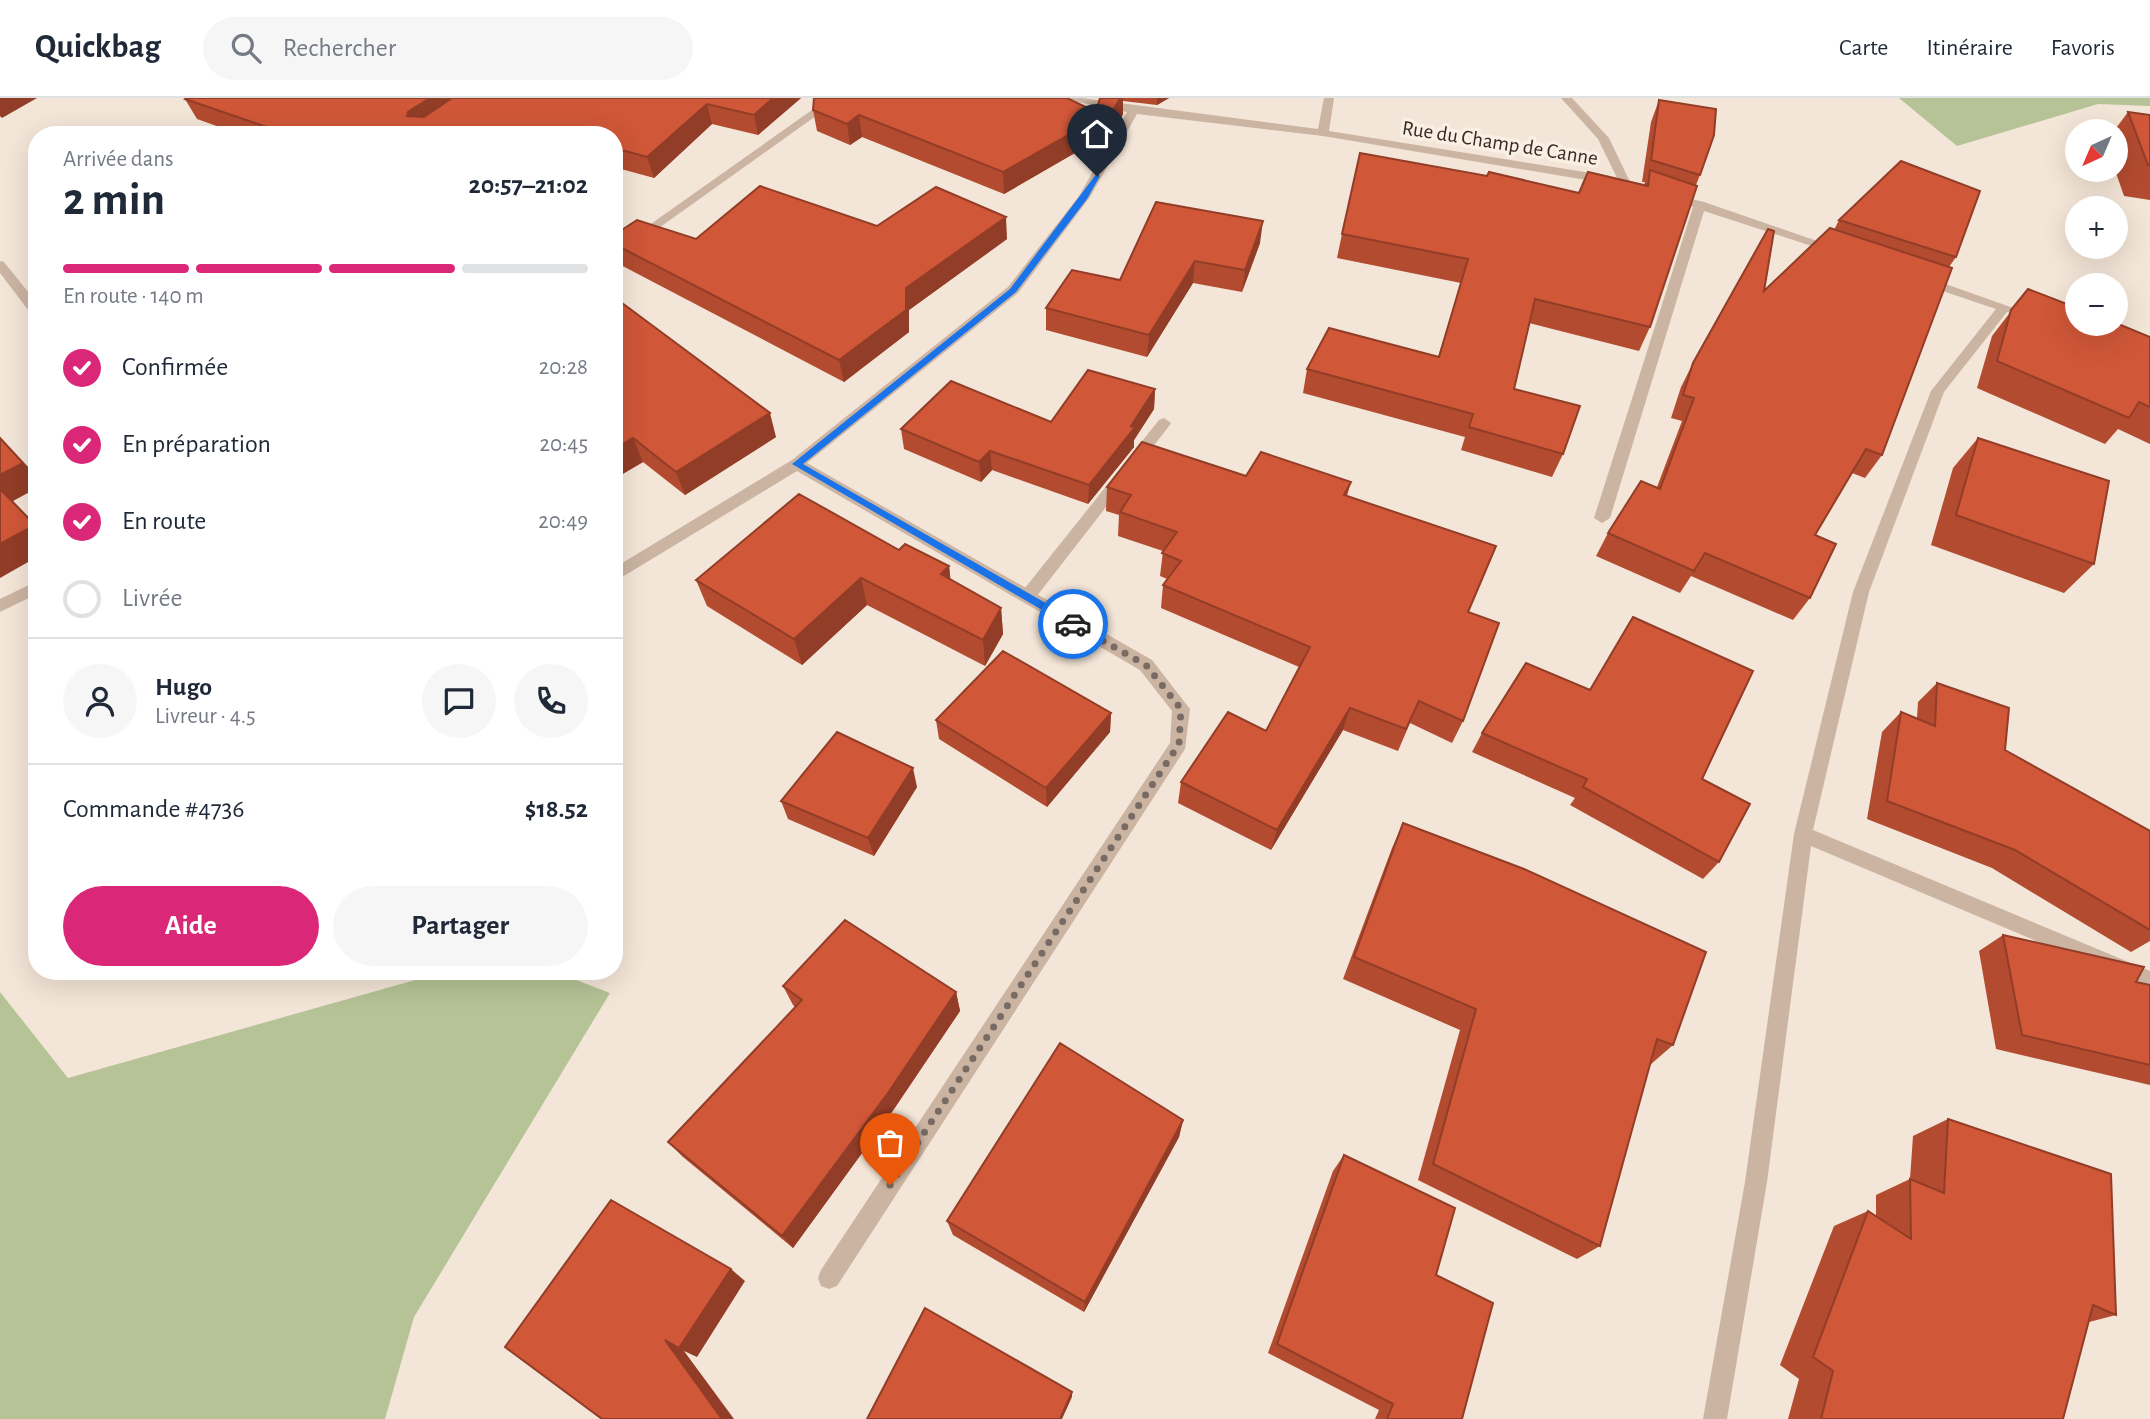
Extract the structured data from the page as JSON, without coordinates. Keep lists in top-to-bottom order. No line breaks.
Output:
{"streets":{"street":["Rue du Champ de Canne"]},"north":"bottom left","page":{"header":"Quickbag","search":"Rechercher","nav":["Carte","Itinéraire","Favoris"],"map_buttons":["+","−"],"heading":["2 min","Arrivée dans","20:57–21:02"],"panel":["Hugo","Livreur · 4.5","Commande #4736","$18.52"],"bar":"En route · 140 m","list":[["Confirmée","20:28"],["En préparation","20:45"],["En route","20:49"],"Livrée"],"buttons":["Aide","Partager"]}}
